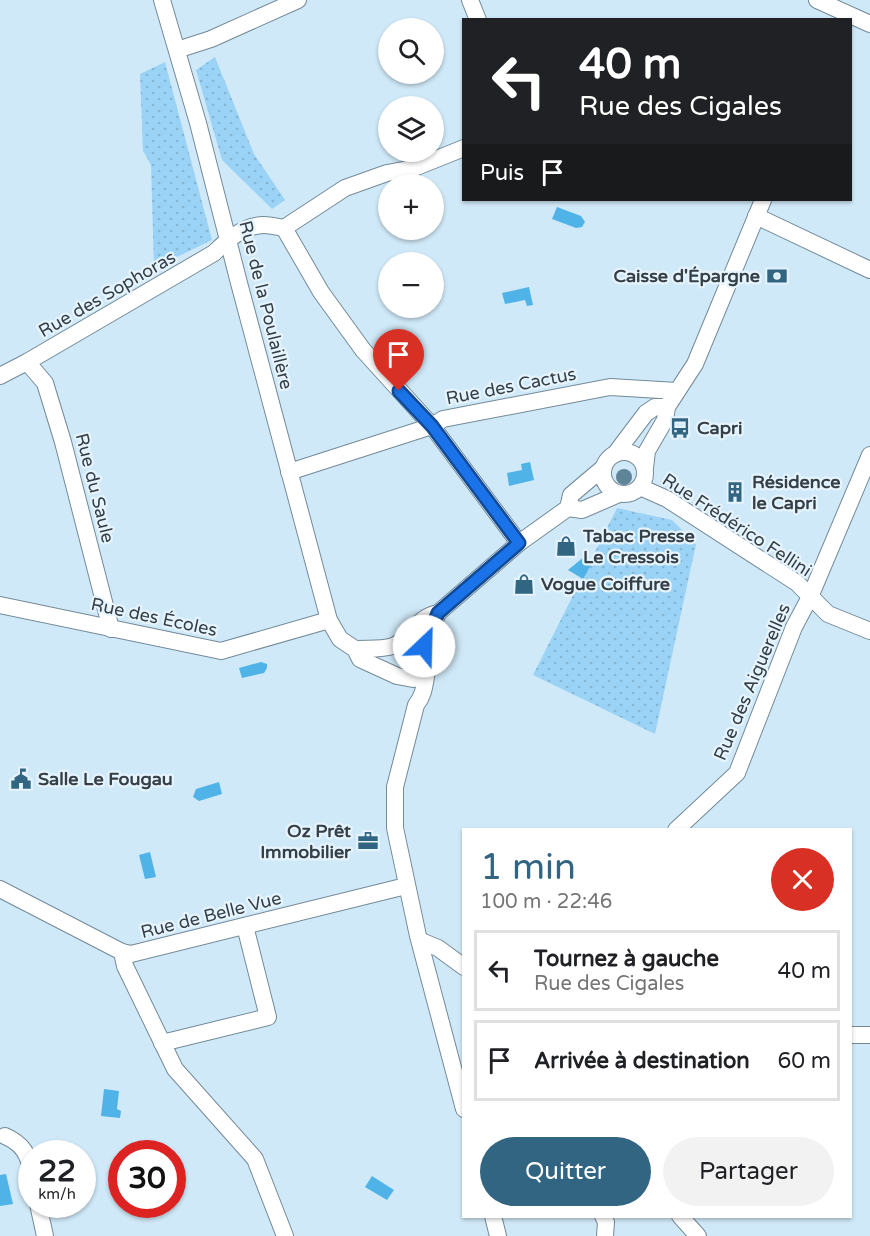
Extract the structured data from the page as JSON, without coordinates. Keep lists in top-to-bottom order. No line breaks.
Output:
{"streets":{"street":["Rue des Sophoras","Rue de la Poulaillère","Rue des Cactus","Rue du Saule","Rue Frédérico Fellini","Rue des Écoles","Rue des Aiguerelles","Rue de Belle Vue"]},"crossings":[["Rue des Sophoras","Rue de la Poulaillère"],["Rue des Sophoras","Rue du Saule"],["Rue de la Poulaillère","Rue des Cactus"],["Rue de la Poulaillère","Rue des Écoles"],["Rue du Saule","Rue des Écoles"],["Rue Frédérico Fellini","Rue des Aiguerelles"]],"places":{"bank":["Caisse d'Épargne"],"bus stop":["Capri"],"building":["Résidence le Capri"],"shop":["Tabac Presse Le Cressois","Vogue Coiffure"],"public building":["Salle Le Fougau"],"office":["Oz Prêt Immobilier"]},"page":{"map_buttons":["+","−"],"turn":["40 m","Rue des Cigales"],"then":"Puis","heading":["1 min","100 m · 22:46"],"list":[{"name":"Tournez à gauche","note":"Rue des Cigales","value":"40 m"},{"name":"Arrivée à destination","value":"60 m"}],"buttons":["Quitter","Partager"],"speed":"22 km/h","limit":"30"}}
